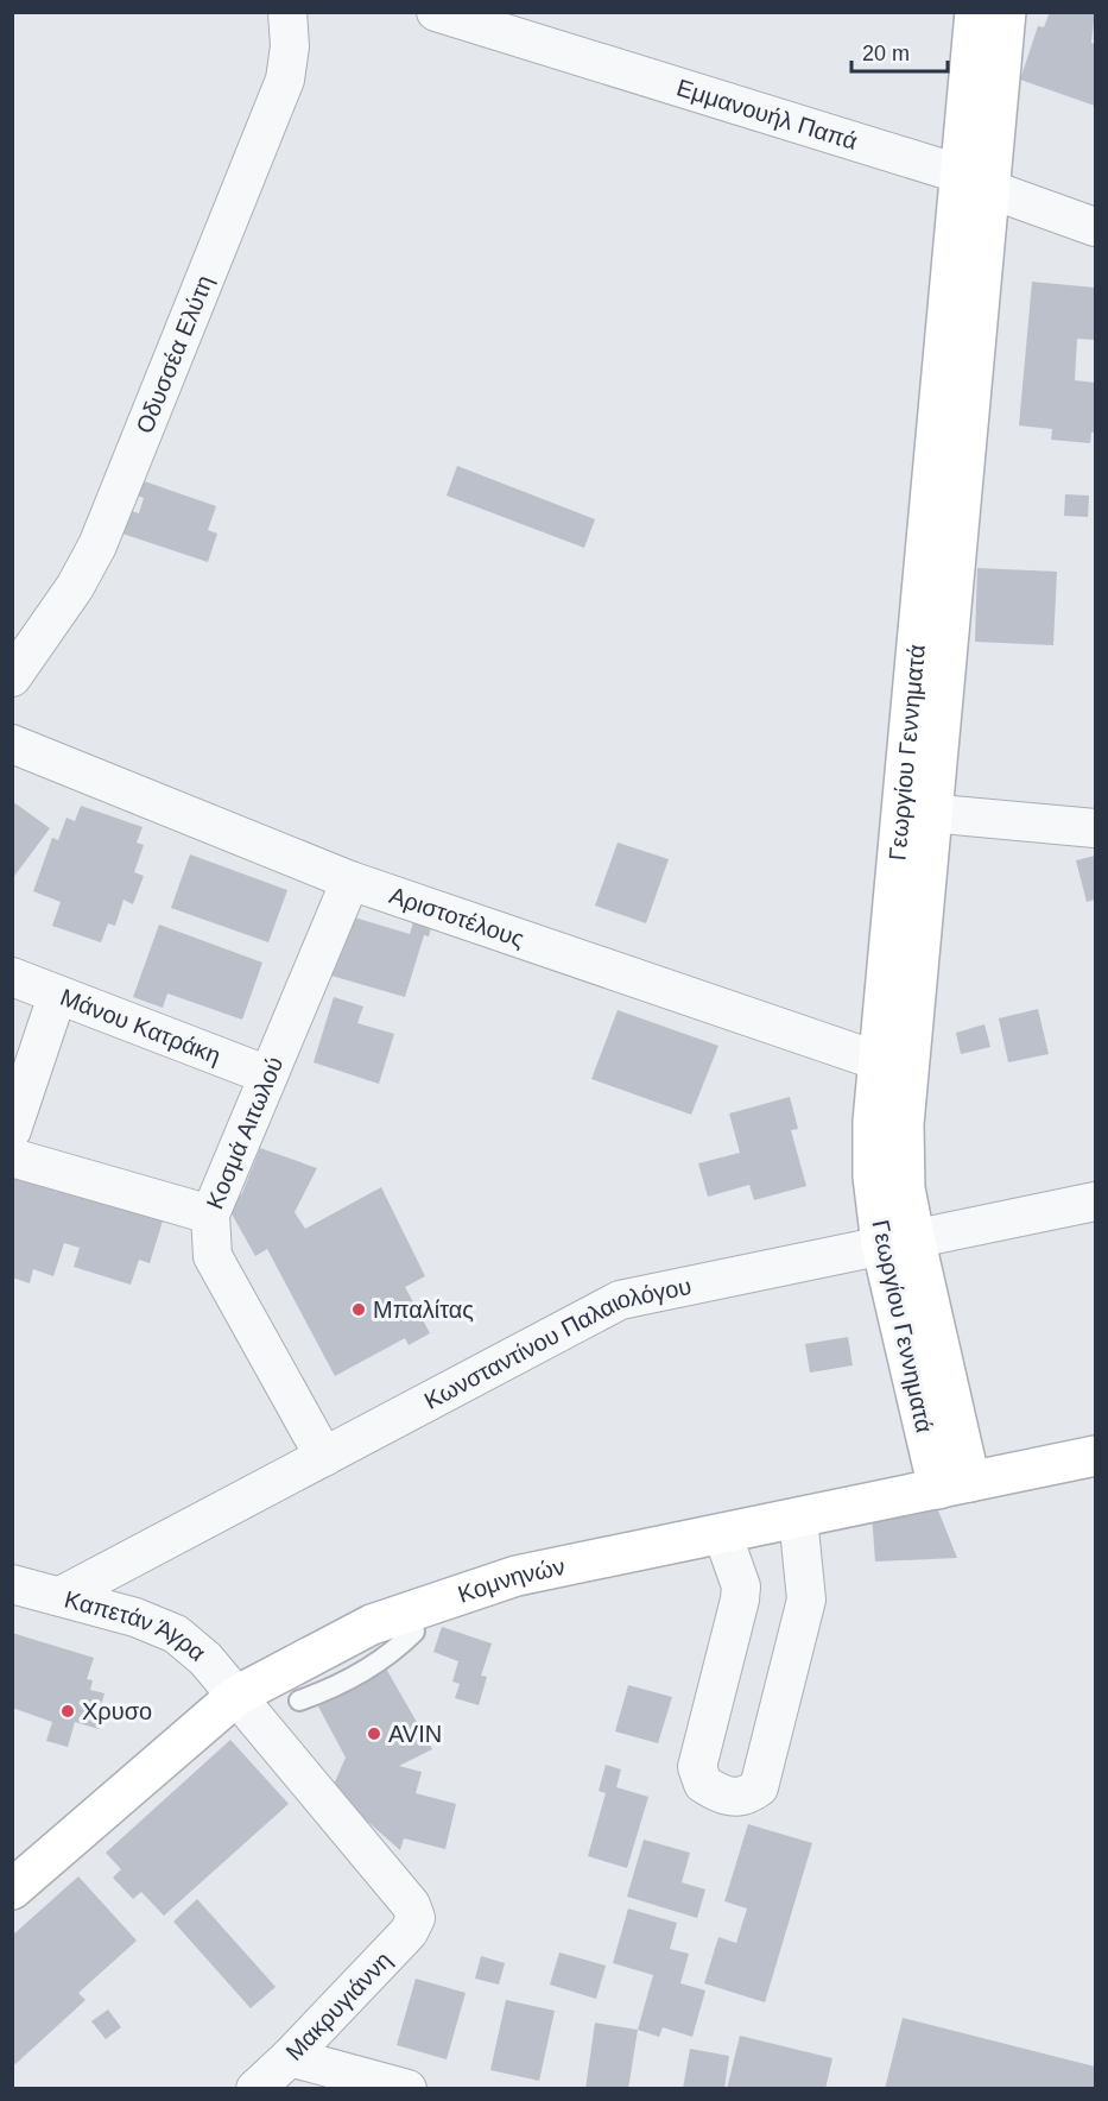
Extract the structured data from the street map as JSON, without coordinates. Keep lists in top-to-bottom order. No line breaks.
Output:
{"streets":{"street":["Εμμανουήλ Παπά","Οδυσσέα Ελύτη","Γεωργίου Γεννηματά","Αριστοτέλους","Μάνου Κατράκη","Κοσμά Αιτωλού","Κωνσταντίνου Παλαιολόγου","Κομνηνών","Καπετάν Άγρα","Μακρυγιάννη"]},"crossings":[["Εμμανουήλ Παπά","Γεωργίου Γεννηματά"],["Γεωργίου Γεννηματά","Αριστοτέλους"],["Γεωργίου Γεννηματά","Κωνσταντίνου Παλαιολόγου"],["Γεωργίου Γεννηματά","Κομνηνών"],["Αριστοτέλους","Κοσμά Αιτωλού"],["Μάνου Κατράκη","Κοσμά Αιτωλού"],["Κοσμά Αιτωλού","Κωνσταντίνου Παλαιολόγου"],["Κωνσταντίνου Παλαιολόγου","Καπετάν Άγρα"],["Κομνηνών","Καπετάν Άγρα"],["Καπετάν Άγρα","Μακρυγιάννη"]],"places":["Μπαλίτας","Χρυσο","AVIN"],"scale_bar":"20 m"}
